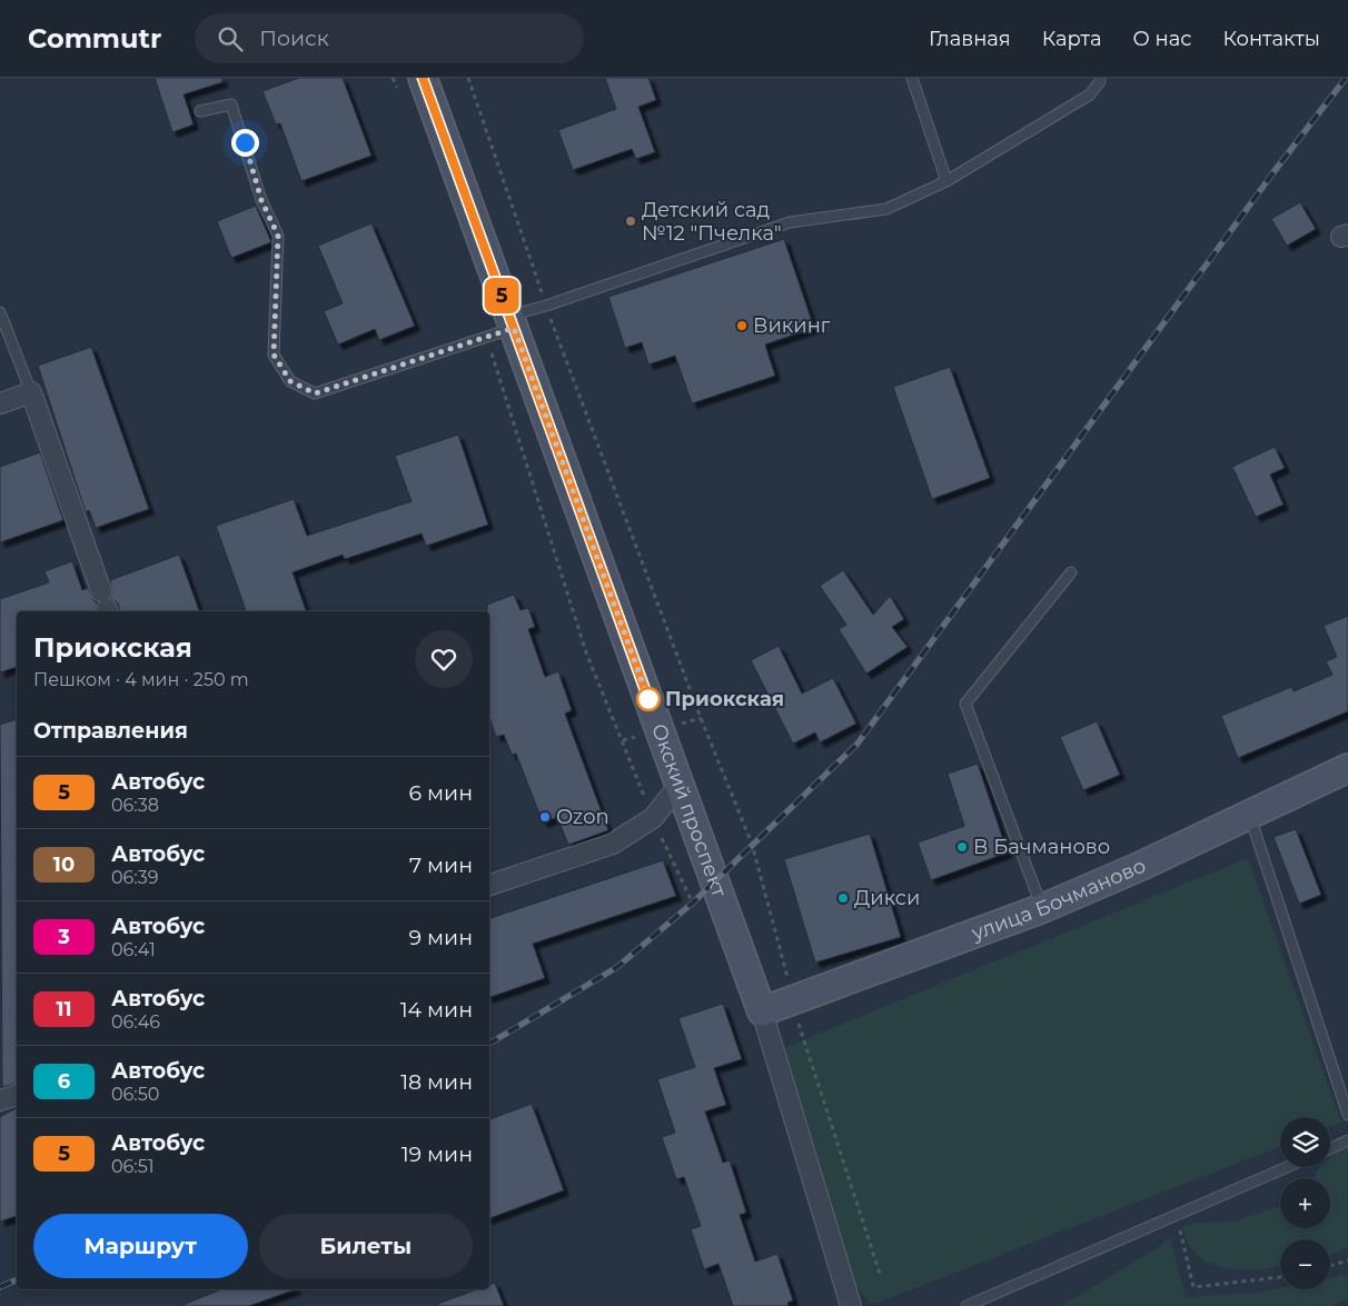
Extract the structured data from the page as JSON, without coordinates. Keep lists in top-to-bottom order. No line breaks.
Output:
{"streets":{"main road":["Окский проспект","улица Бочманово"]},"crossings":[["Окский проспект","улица Бочманово"]],"places":["Детский сад №12 \"Пчелка\"","Викинг","Приокская","Ozon","В Бачманово","Дикси"],"lines":["bus line 5"],"page":{"header":"Commutr","search":"Поиск","nav":["Главная","Карта","О нас","Контакты"],"on_map":"5","heading":[["Приокская","Пешком · 4 мин · 250 m"],"Отправления"],"list":[{"mark":"5","name":"Автобус","note":"06:38","value":"6 мин"},{"mark":"10","name":"Автобус","note":"06:39","value":"7 мин"},{"mark":"3","name":"Автобус","note":"06:41","value":"9 мин"},{"mark":"11","name":"Автобус","note":"06:46","value":"14 мин"},{"mark":"6","name":"Автобус","note":"06:50","value":"18 мин"},{"mark":"5","name":"Автобус","note":"06:51","value":"19 мин"}],"map_buttons":["+","−"],"buttons":["Маршрут","Билеты"]}}
